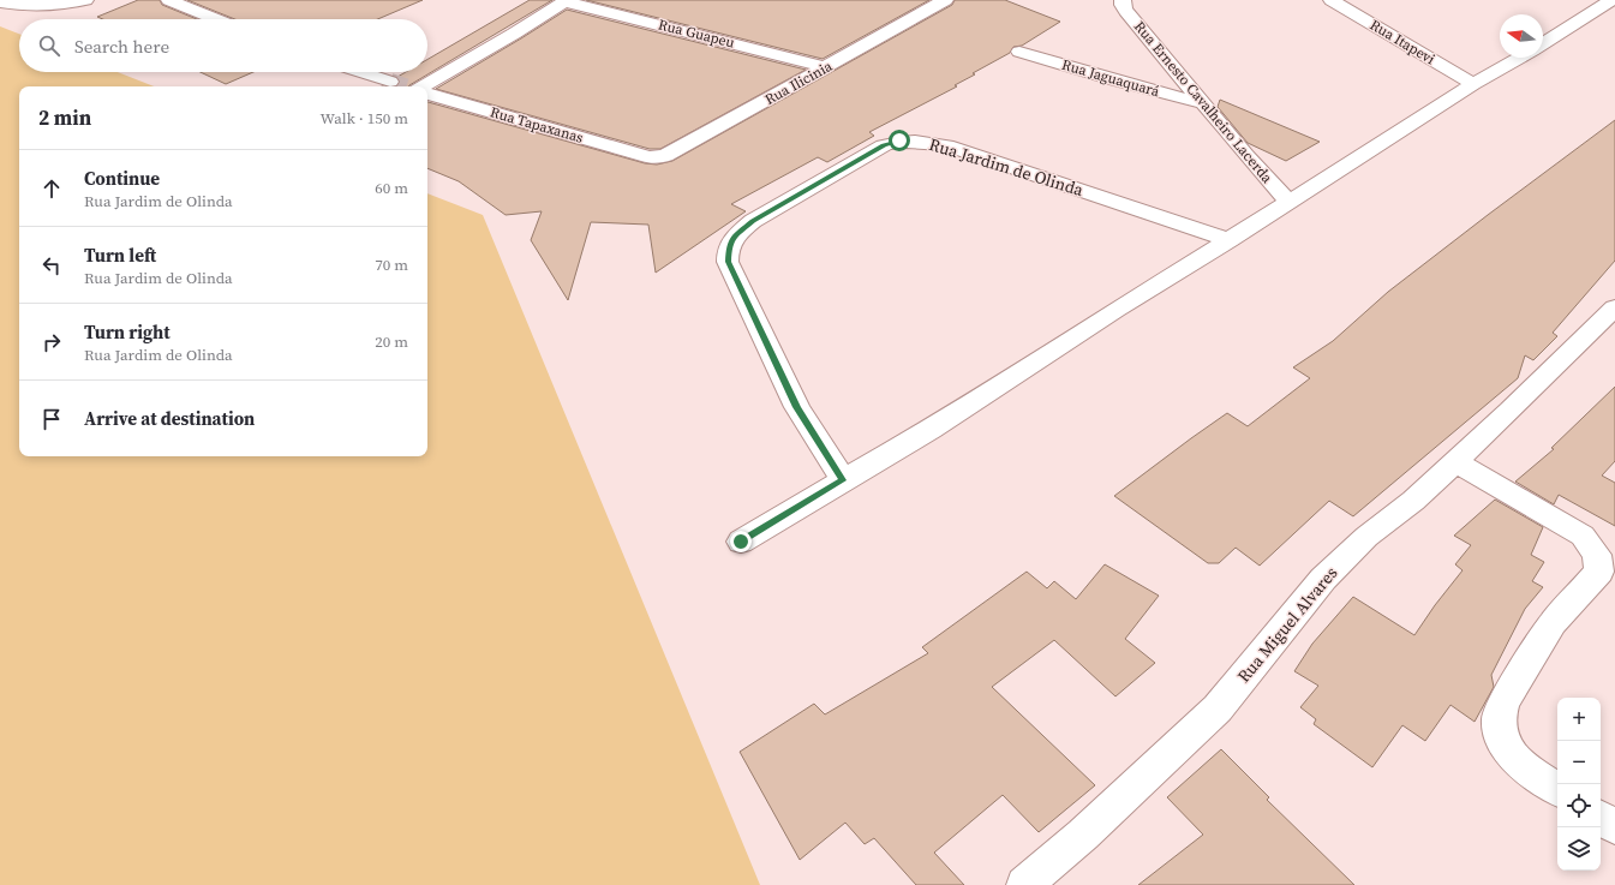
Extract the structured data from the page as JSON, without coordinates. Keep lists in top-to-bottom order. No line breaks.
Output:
{"streets":{"street":["Rua Guapeu","Rua Itapevi","Rua Jaguaquará","Rua Ilicinia","Rua Ernesto Cavalheiro Lacerda","Rua Tapaxanas","Rua Jardim de Olinda","Rua Miguel Alvares"]},"crossings":[["Rua Guapeu","Rua Ilicinia"],["Rua Jaguaquará","Rua Ernesto Cavalheiro Lacerda"],["Rua Ilicinia","Rua Tapaxanas"]],"north":"left","page":{"search":"Search here","heading":["2 min","Walk · 150 m"],"list":[["Continue","Rua Jardim de Olinda","60 m"],["Turn left","Rua Jardim de Olinda","70 m"],["Turn right","Rua Jardim de Olinda","20 m"],"Arrive at destination"],"map_buttons":["+","−"]}}
